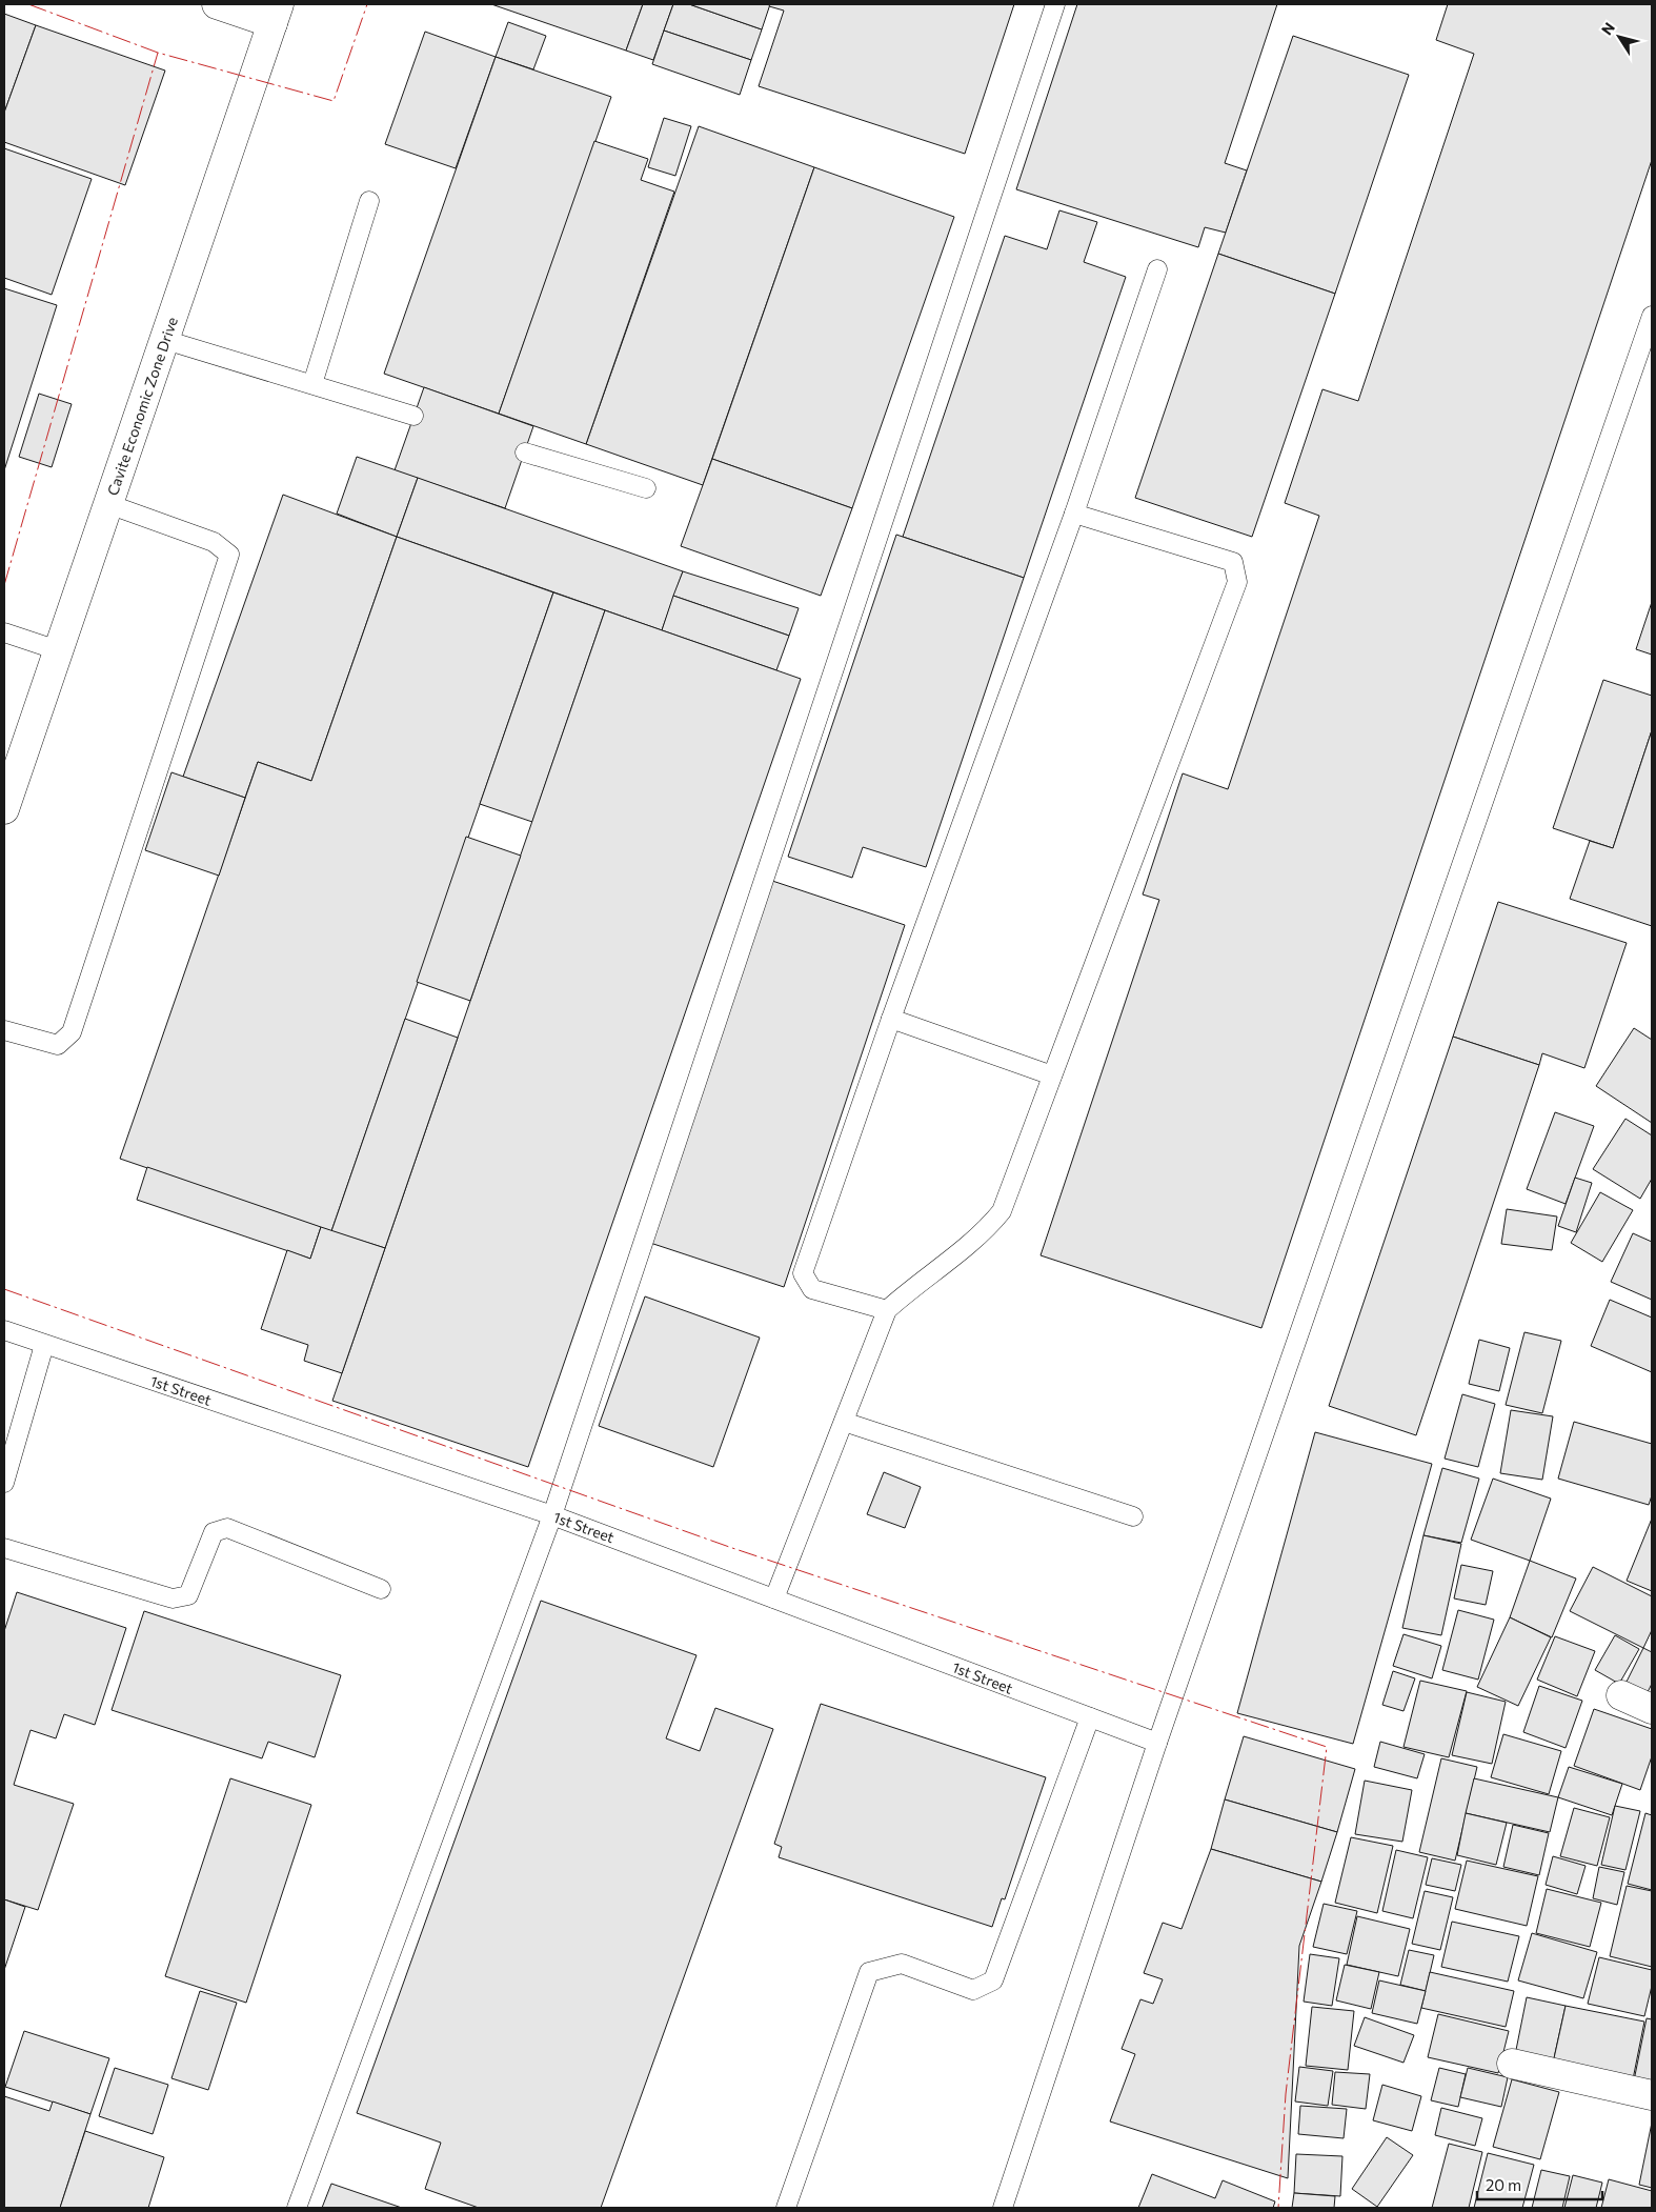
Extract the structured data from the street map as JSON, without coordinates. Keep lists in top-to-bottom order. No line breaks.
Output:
{"streets":{"street":["Cavite Economic Zone Drive"],"lane":["1st Street"]},"scale_bar":"20 m","north":"top left"}
